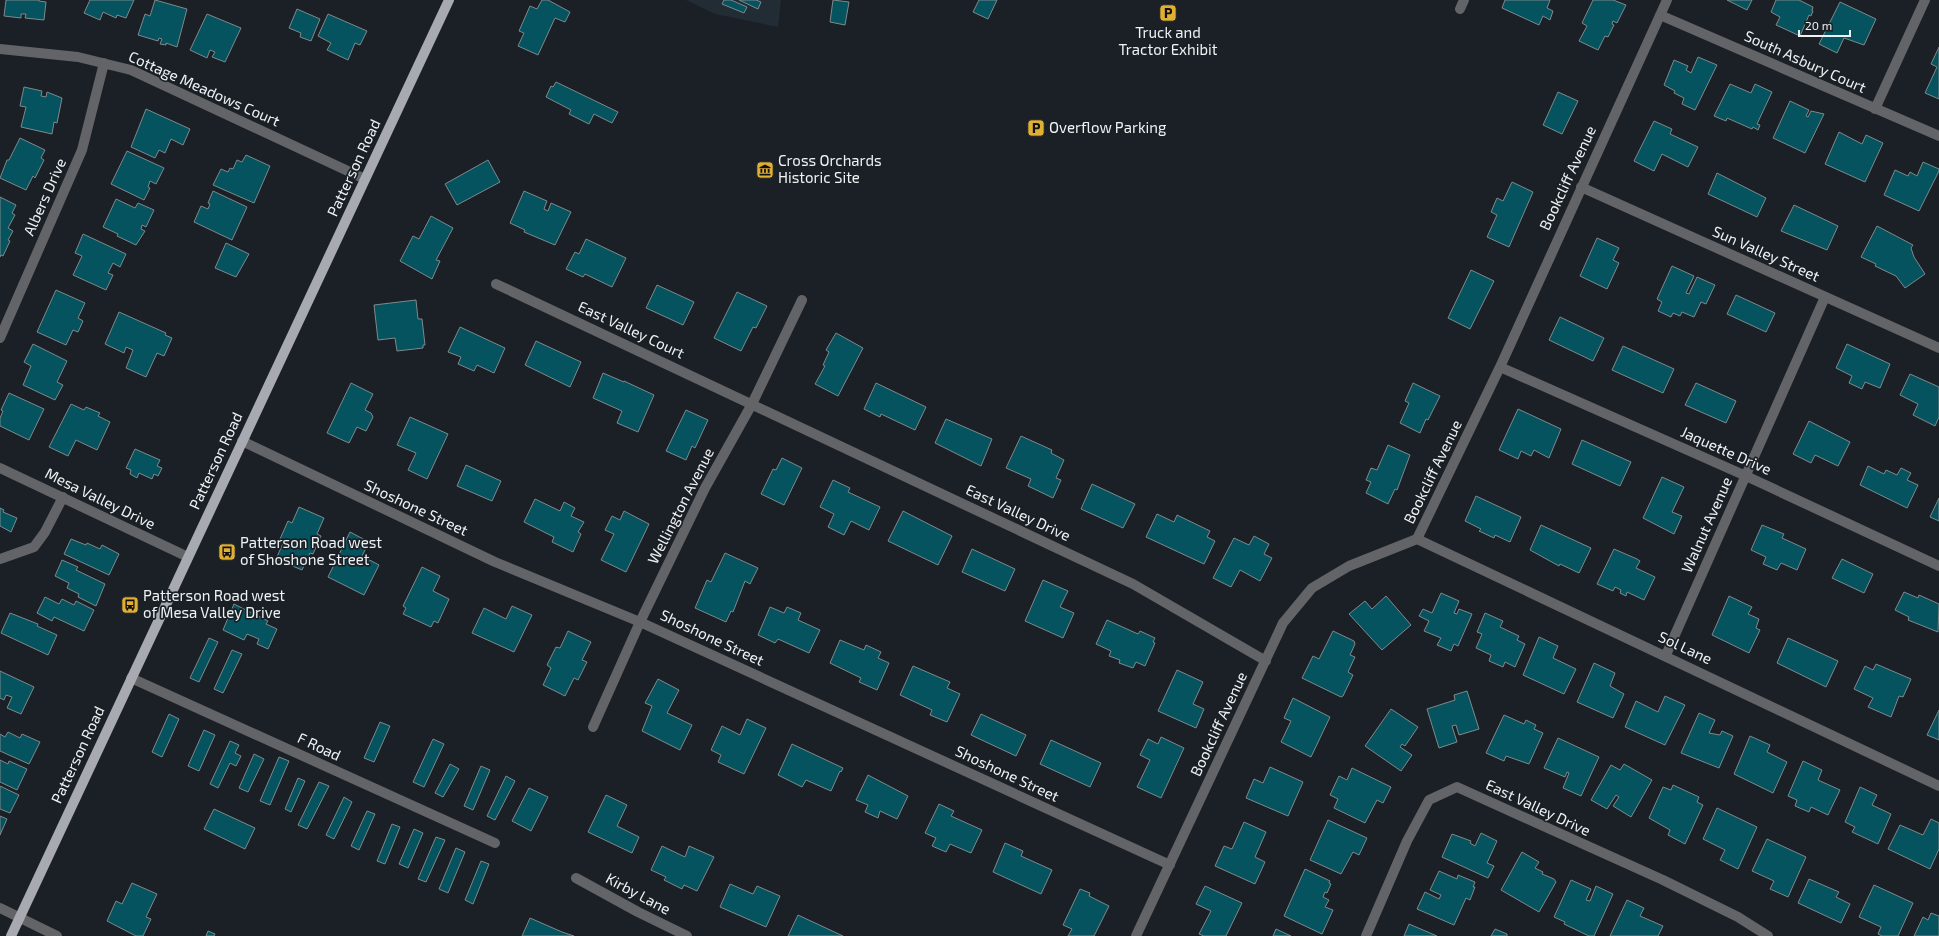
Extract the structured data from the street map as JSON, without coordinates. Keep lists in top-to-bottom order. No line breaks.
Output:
{"streets":{"main road":["Patterson Road"],"street":["South Asbury Court","Cottage Meadows Court","Bookcliff Avenue","Albers Drive","Sun Valley Street","East Valley Court","Jaquette Drive","Mesa Valley Drive","Wellington Avenue","Shoshone Street","East Valley Drive","Walnut Avenue","Sol Lane","F Road","Kirby Lane"]},"crossings":[["South Asbury Court","Bookcliff Avenue"],["Cottage Meadows Court","Patterson Road"],["Cottage Meadows Court","Albers Drive"],["Patterson Road","Mesa Valley Drive"],["Patterson Road","Shoshone Street"],["Patterson Road","F Road"],["Bookcliff Avenue","Sun Valley Street"],["Bookcliff Avenue","Jaquette Drive"],["Bookcliff Avenue","Shoshone Street"],["Bookcliff Avenue","East Valley Drive"],["Bookcliff Avenue","Sol Lane"],["Sun Valley Street","Walnut Avenue"],["East Valley Court","Wellington Avenue"],["East Valley Court","East Valley Drive"],["Jaquette Drive","Walnut Avenue"],["Wellington Avenue","Shoshone Street"],["Wellington Avenue","East Valley Drive"],["Walnut Avenue","Sol Lane"]],"places":{"parking":["Truck and Tractor Exhibit","Overflow Parking"],"museum":["Cross Orchards Historic Site"],"bus stop":["Patterson Road west of Shoshone Street","Patterson Road west of Mesa Valley Drive"]},"scale_bar":"20 m"}
